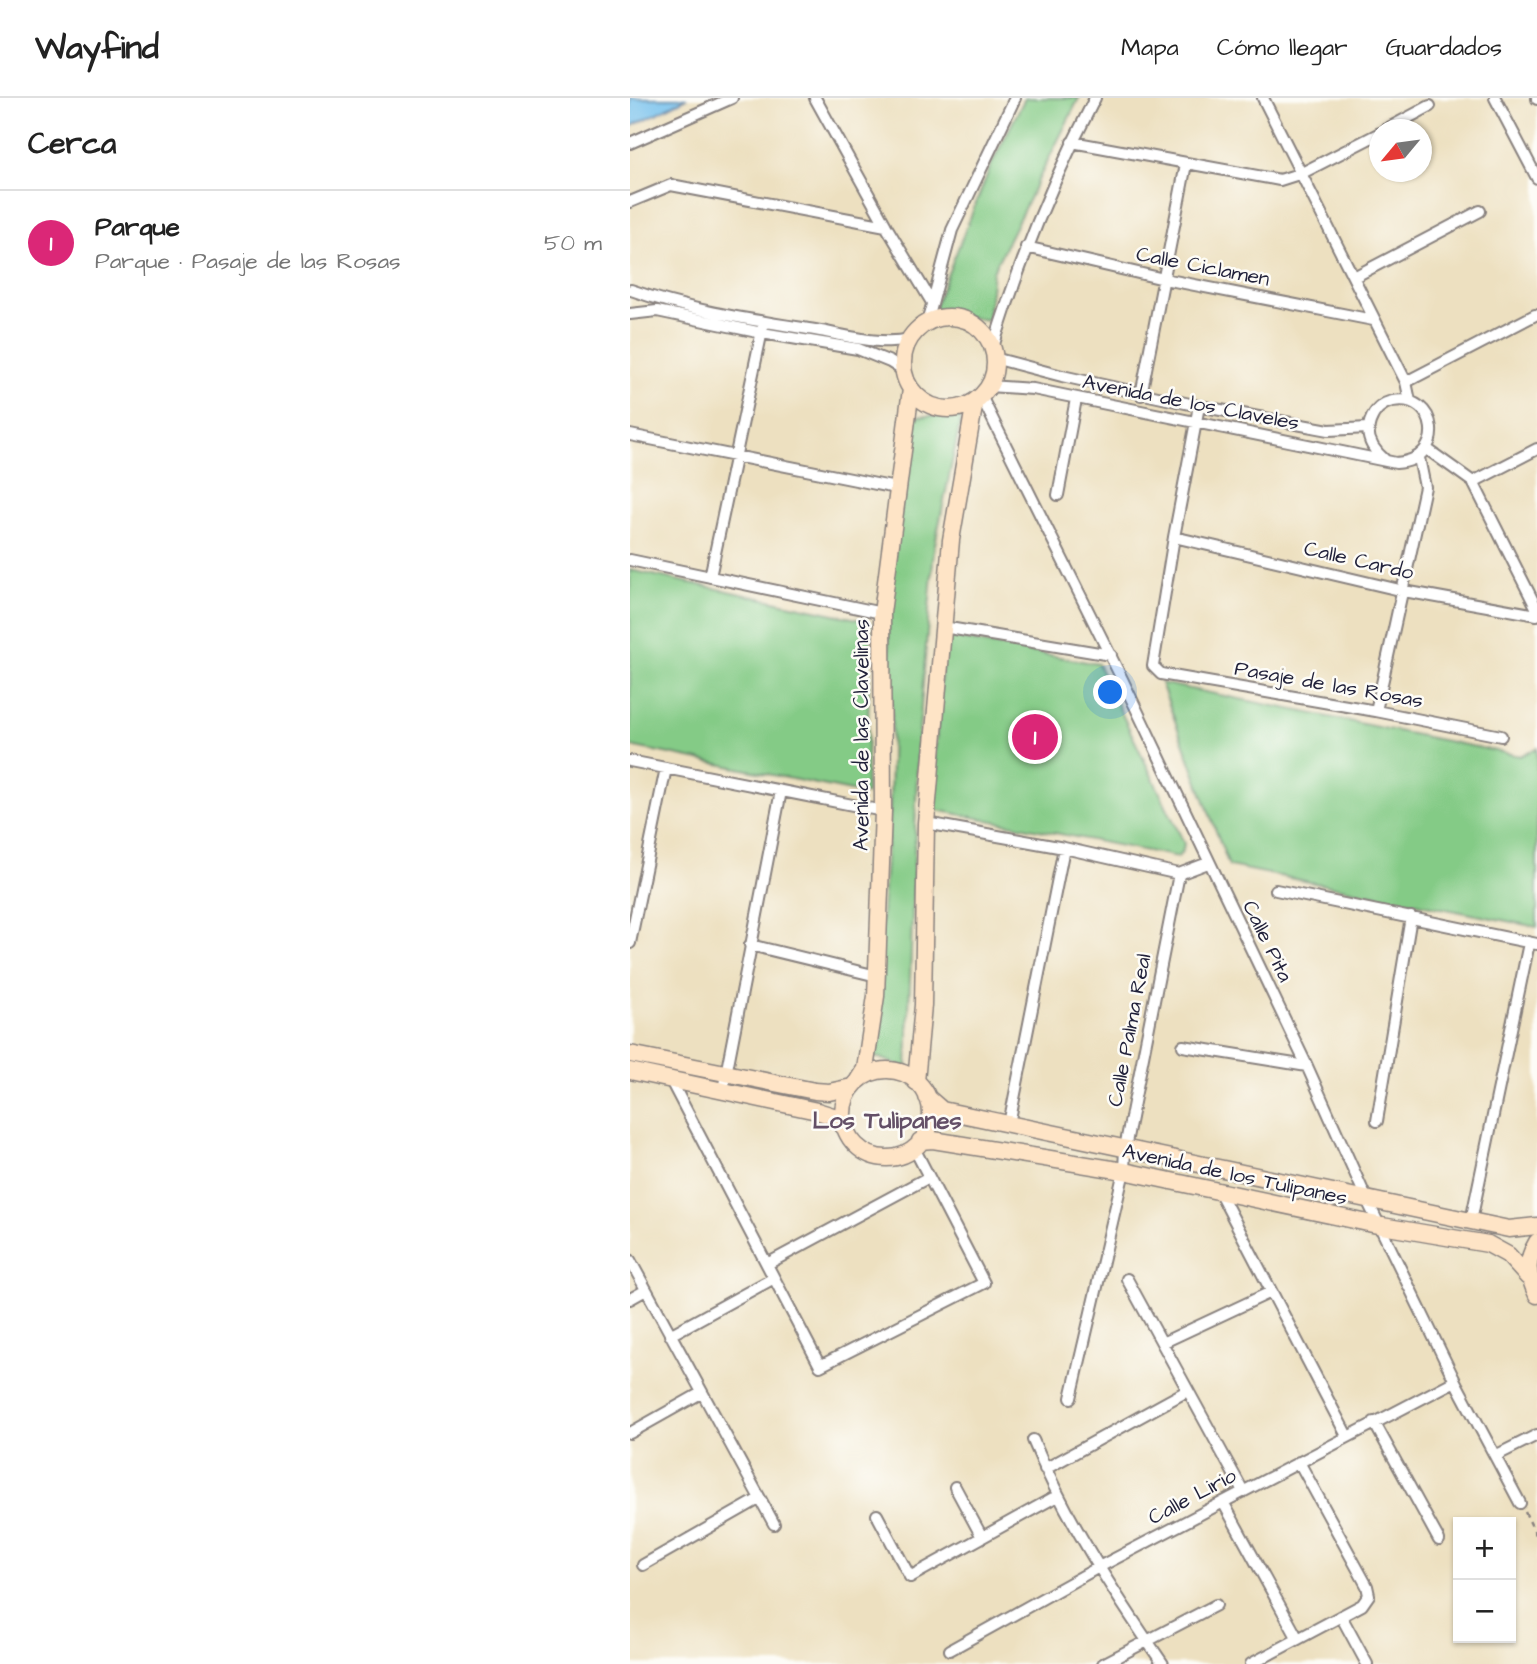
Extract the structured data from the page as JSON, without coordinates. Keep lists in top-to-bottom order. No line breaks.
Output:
{"streets":{"street":["Calle Ciclamen","Avenida de los Claveles","Calle Cardo","Pasaje de las Rosas","Avenida de las Clavelinas","Calle Pita","Calle Palma Real","Avenida de los Tulipanes","Calle Lirio"]},"crossings":[["Avenida de los Claveles","Avenida de las Clavelinas"],["Avenida de los Claveles","Calle Pita"],["Calle Cardo","Pasaje de las Rosas"],["Avenida de las Clavelinas","Calle Pita"],["Avenida de las Clavelinas","Avenida de los Tulipanes"],["Calle Pita","Avenida de los Tulipanes"],["Calle Pita","Calle Lirio"],["Calle Palma Real","Avenida de los Tulipanes"]],"districts":["Los Tulipanes"],"north":"bottom left","page":{"header":"Wayfind","nav":["Mapa","Cómo llegar","Guardados"],"heading":"Cerca","list":[{"mark":"1","name":"Parque","note":"Parque · Pasaje de las Rosas","value":"50 m"}],"pins":"1","map_buttons":["+","−"]}}
